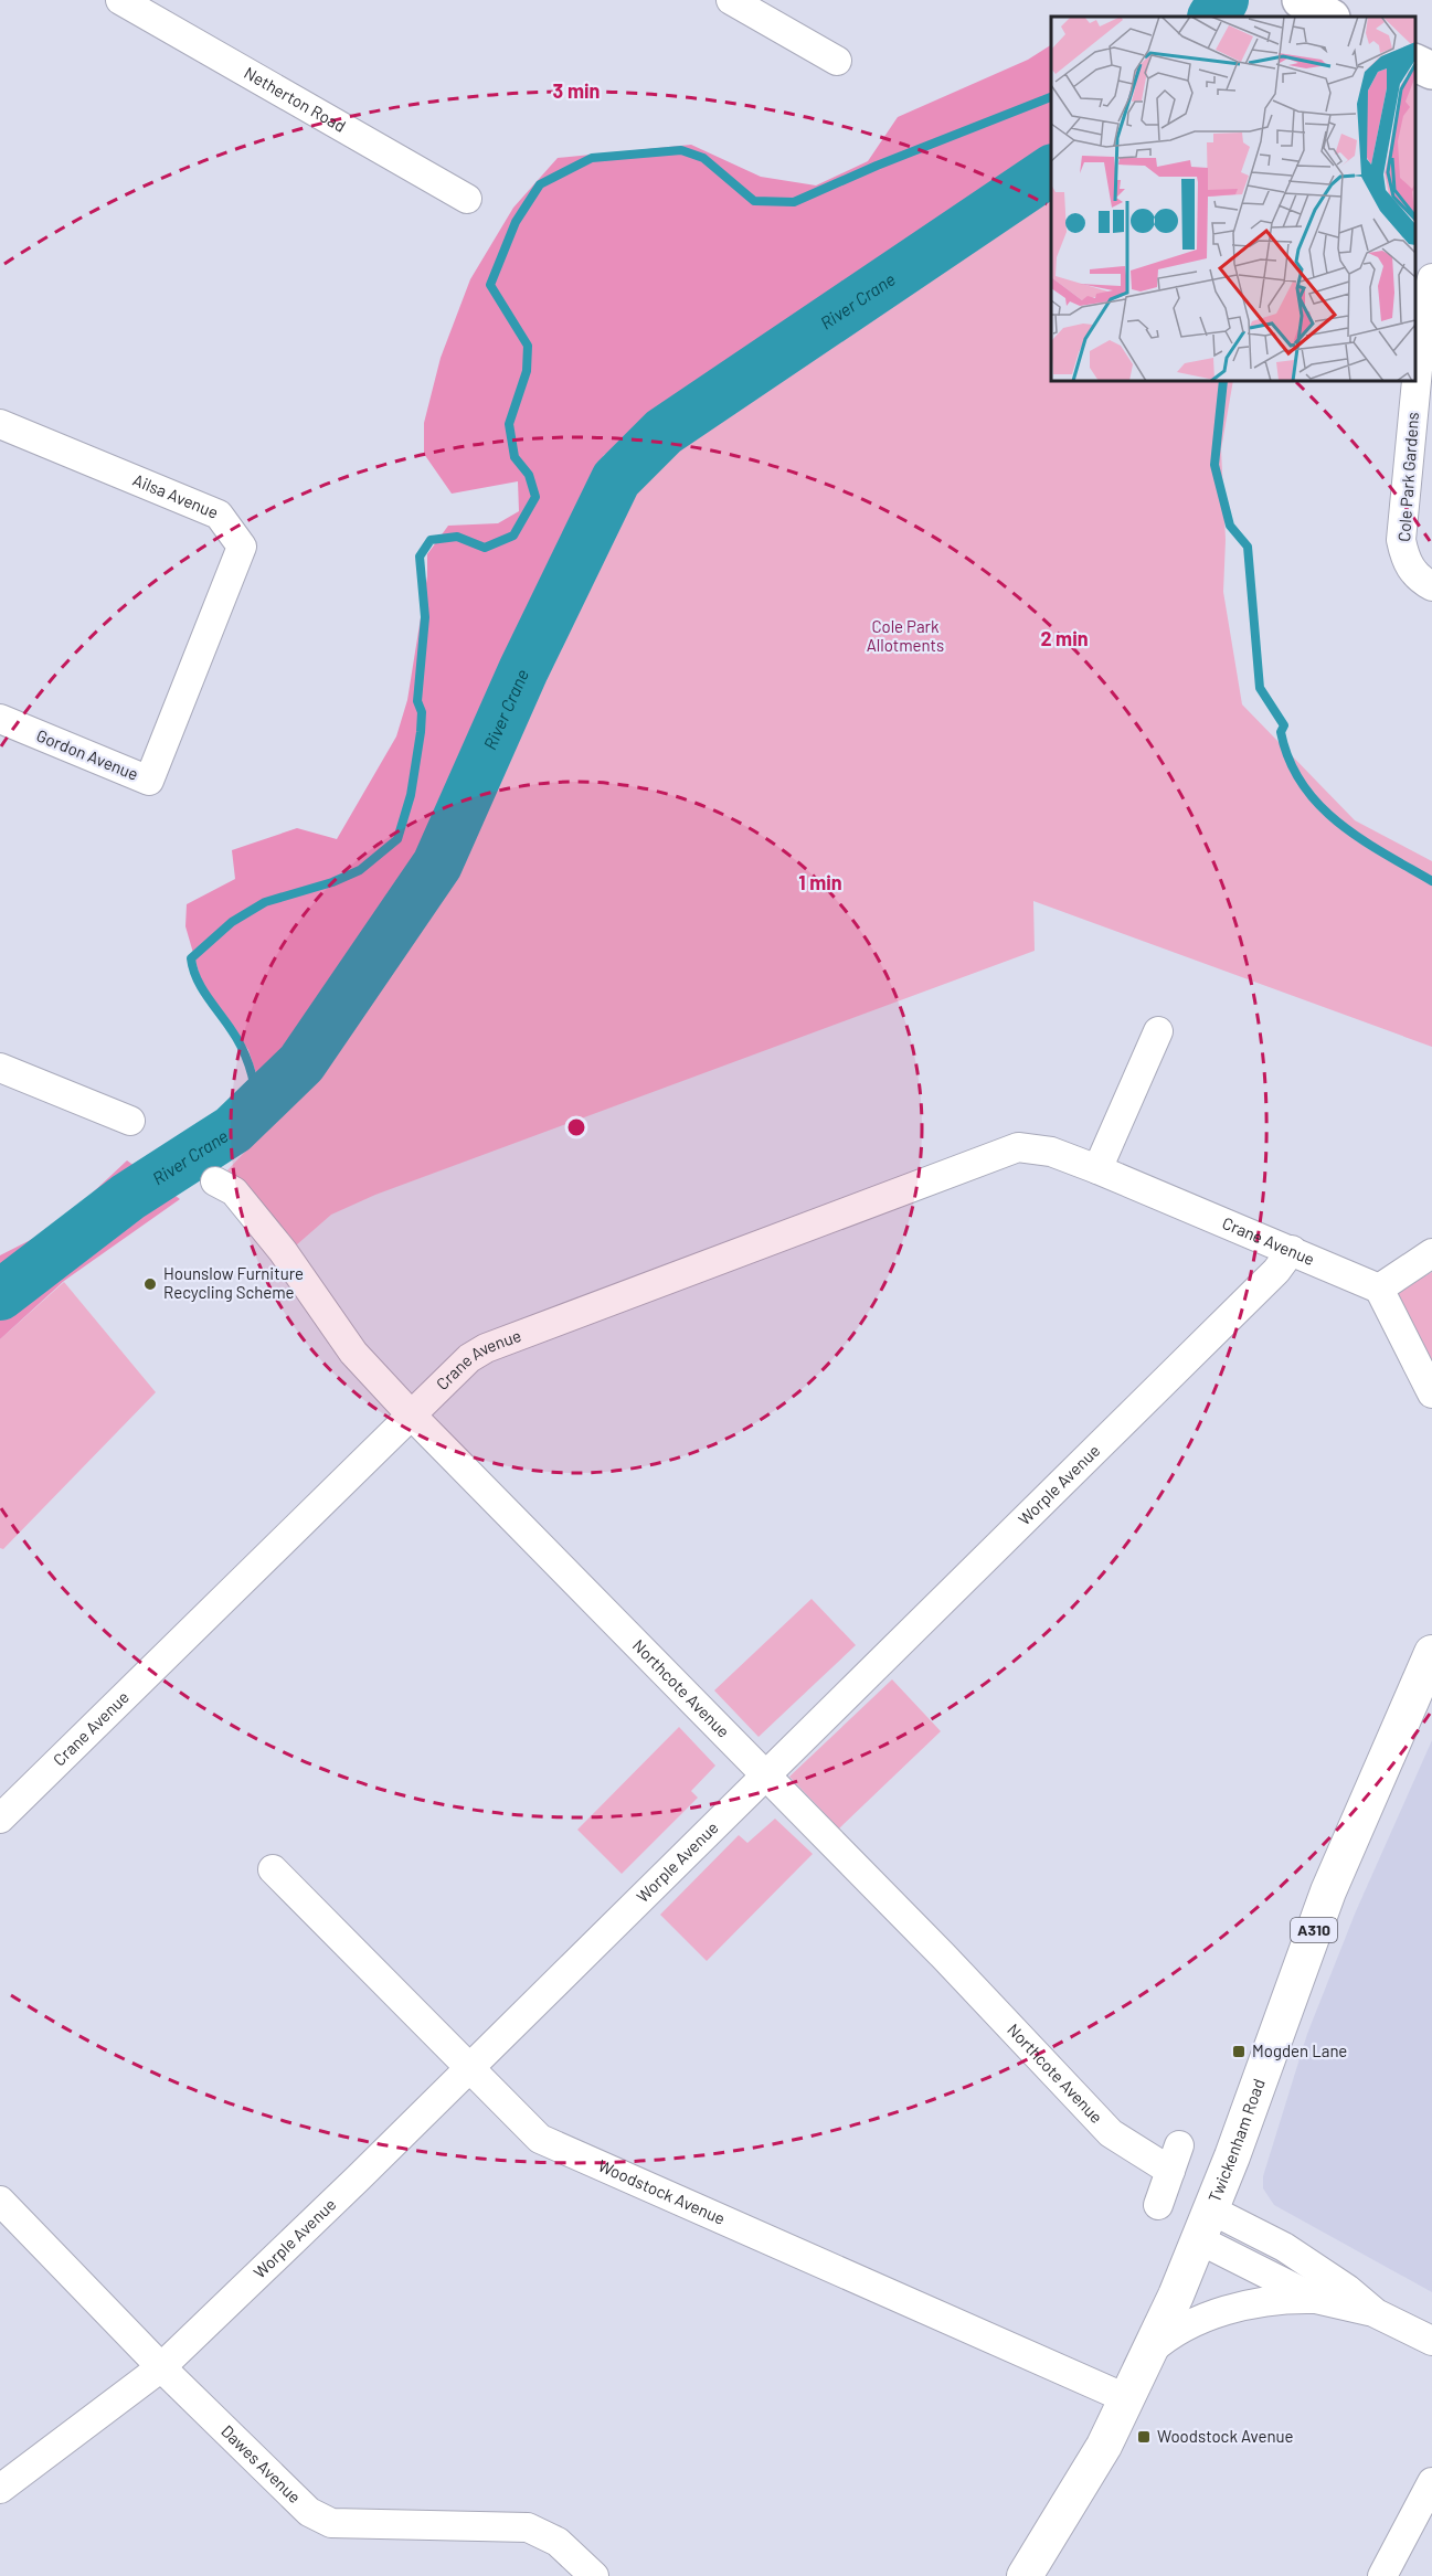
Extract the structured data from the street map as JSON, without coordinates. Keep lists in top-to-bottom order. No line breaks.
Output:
{"streets":{"main road":["A310","Twickenham Road"],"street":["Netherton Road","Cole Park Gardens","Ailsa Avenue","Gordon Avenue","Crane Avenue","Worple Avenue","Northcote Avenue","Woodstock Avenue","Dawes Avenue"]},"crossings":[["Ailsa Avenue","Gordon Avenue"],["Crane Avenue","Worple Avenue"],["Crane Avenue","Northcote Avenue"],["Worple Avenue","Northcote Avenue"],["Worple Avenue","Woodstock Avenue"],["Worple Avenue","Dawes Avenue"],["Twickenham Road","Woodstock Avenue"]],"water":["River Crane"],"parks":["Cole Park Allotments"],"places":{"other":["Hounslow Furniture Recycling Scheme"],"transit":["Mogden Lane","Woodstock Avenue"]},"rings":["3 min","2 min","1 min"]}
